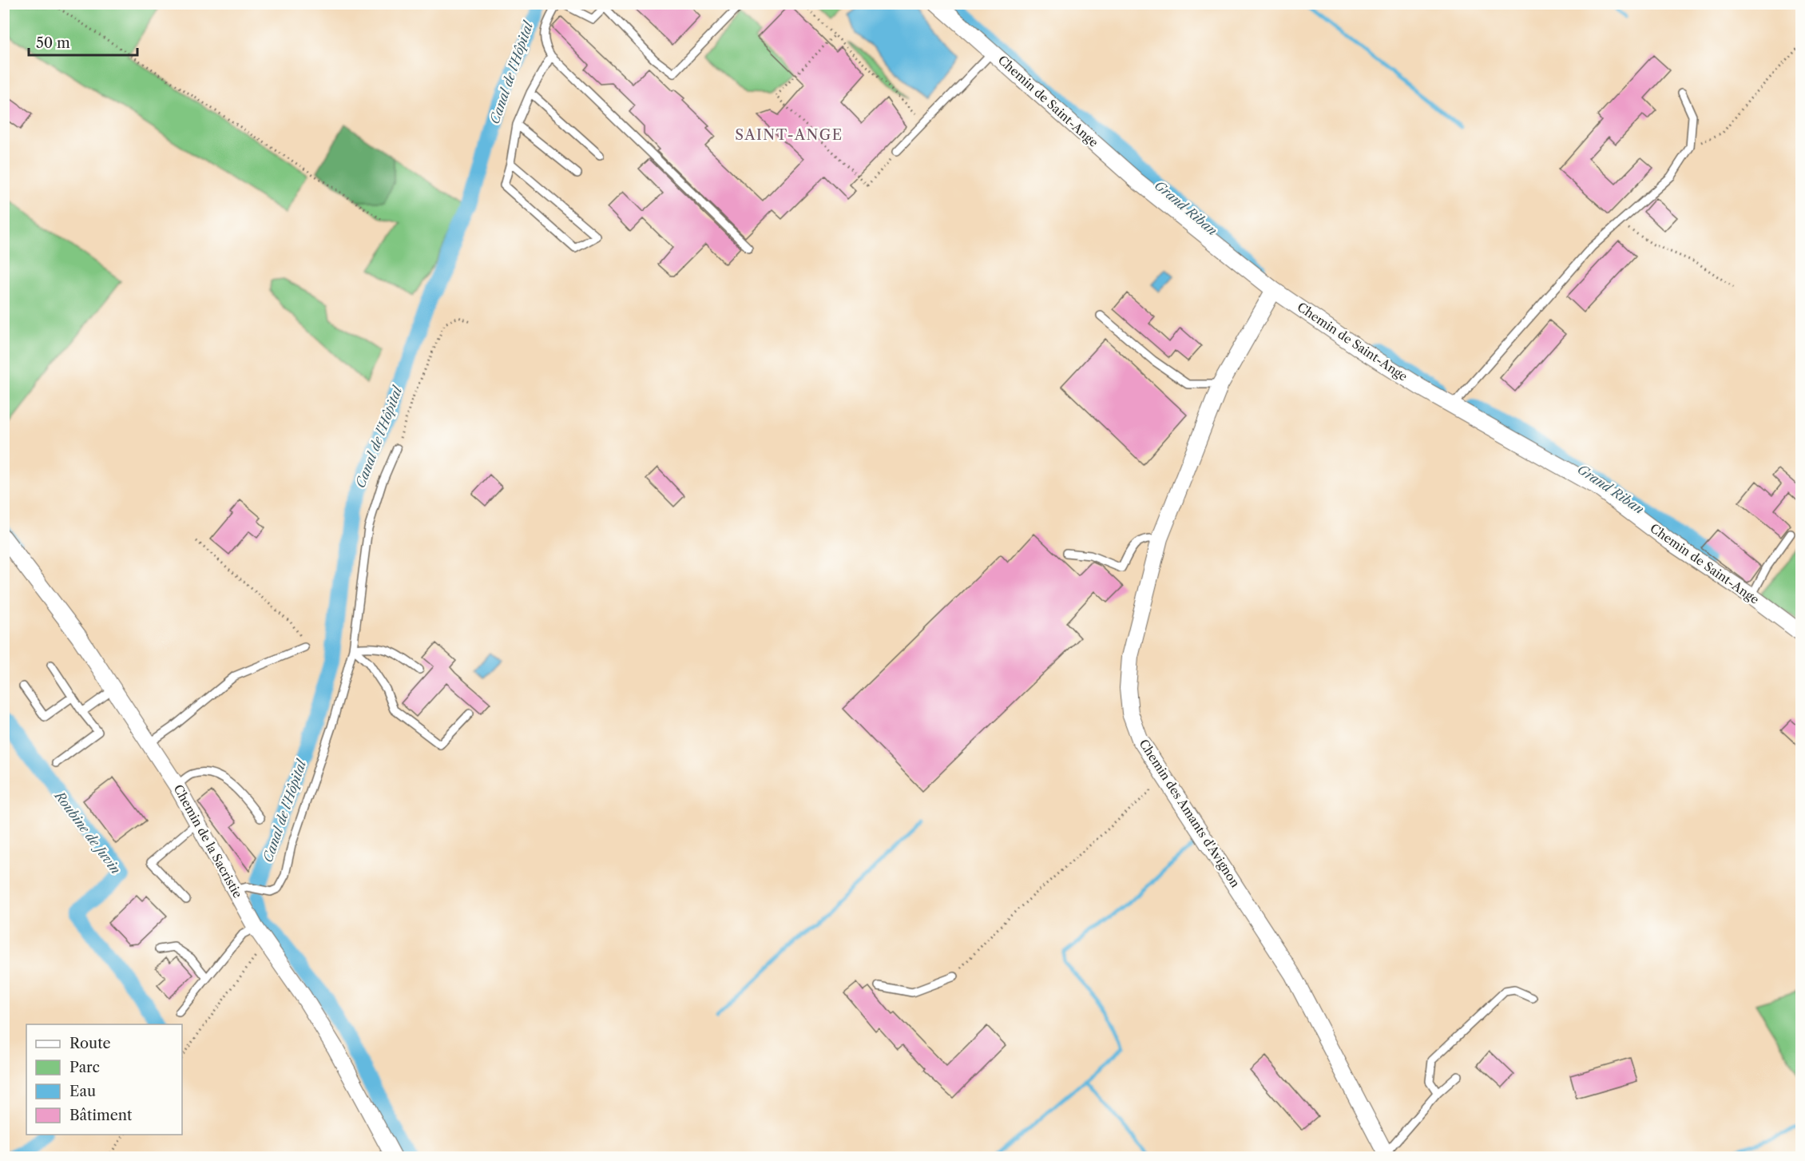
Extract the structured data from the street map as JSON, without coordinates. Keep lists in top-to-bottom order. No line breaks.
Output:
{"streets":{"street":["Chemin de Saint-Ange","Chemin des Amants d'Avignon","Chemin de la Sacristie"]},"crossings":[["Chemin de Saint-Ange","Chemin des Amants d'Avignon"]],"districts":["SAINT-ANGE"],"water":["Canal de l'Hôpital","Grand Riban","Roubine de Juvin"],"legend":["Route","Parc","Eau","Bâtiment"],"scale_bar":"50 m"}
